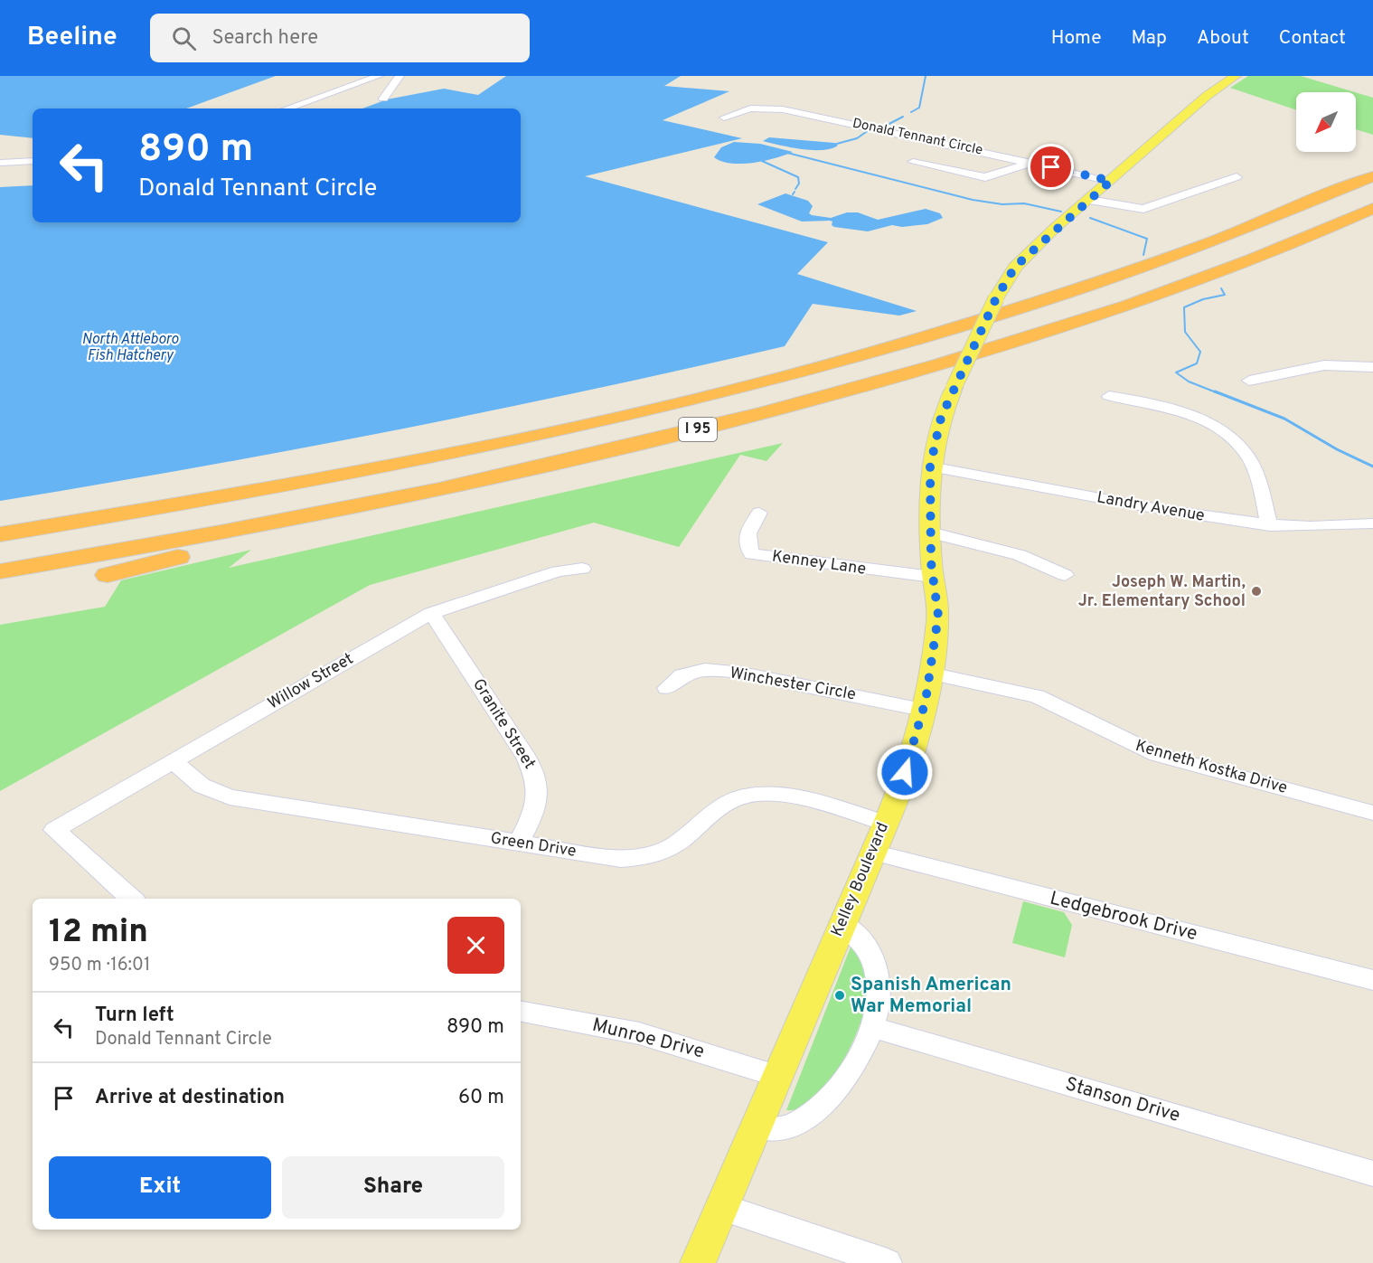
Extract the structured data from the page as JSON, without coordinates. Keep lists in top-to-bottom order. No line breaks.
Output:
{"streets":{"highway":["I 95"],"main road":["Kelley Boulevard"],"street":["Donald Tennant Circle","Landry Avenue","Kenney Lane","Willow Street","Winchester Circle","Granite Street","Kenneth Kostka Drive","Green Drive","Ledgebrook Drive","Munroe Drive","Stanson Drive"]},"crossings":[["Donald Tennant Circle","Kelley Boulevard"],["Landry Avenue","Kelley Boulevard"],["Kenney Lane","Kelley Boulevard"],["Willow Street","Granite Street"],["Willow Street","Green Drive"],["Winchester Circle","Kelley Boulevard"],["Granite Street","Green Drive"],["Kenneth Kostka Drive","Kelley Boulevard"],["Green Drive","Kelley Boulevard"],["Kelley Boulevard","Ledgebrook Drive"],["Kelley Boulevard","Munroe Drive"]],"water":["North Attleboro Fish Hatchery"],"places":["Joseph W. Martin, Jr. Elementary School","Spanish American War Memorial"],"north":"bottom left","page":{"header":"Beeline","search":"Search here","nav":["Home","Map","About","Contact"],"turn":["890 m","Donald Tennant Circle"],"heading":["12 min","950 m · 16:01"],"list":[{"name":"Turn left","note":"Donald Tennant Circle","value":"890 m"},{"name":"Arrive at destination","value":"60 m"}],"buttons":["Exit","Share"]}}
